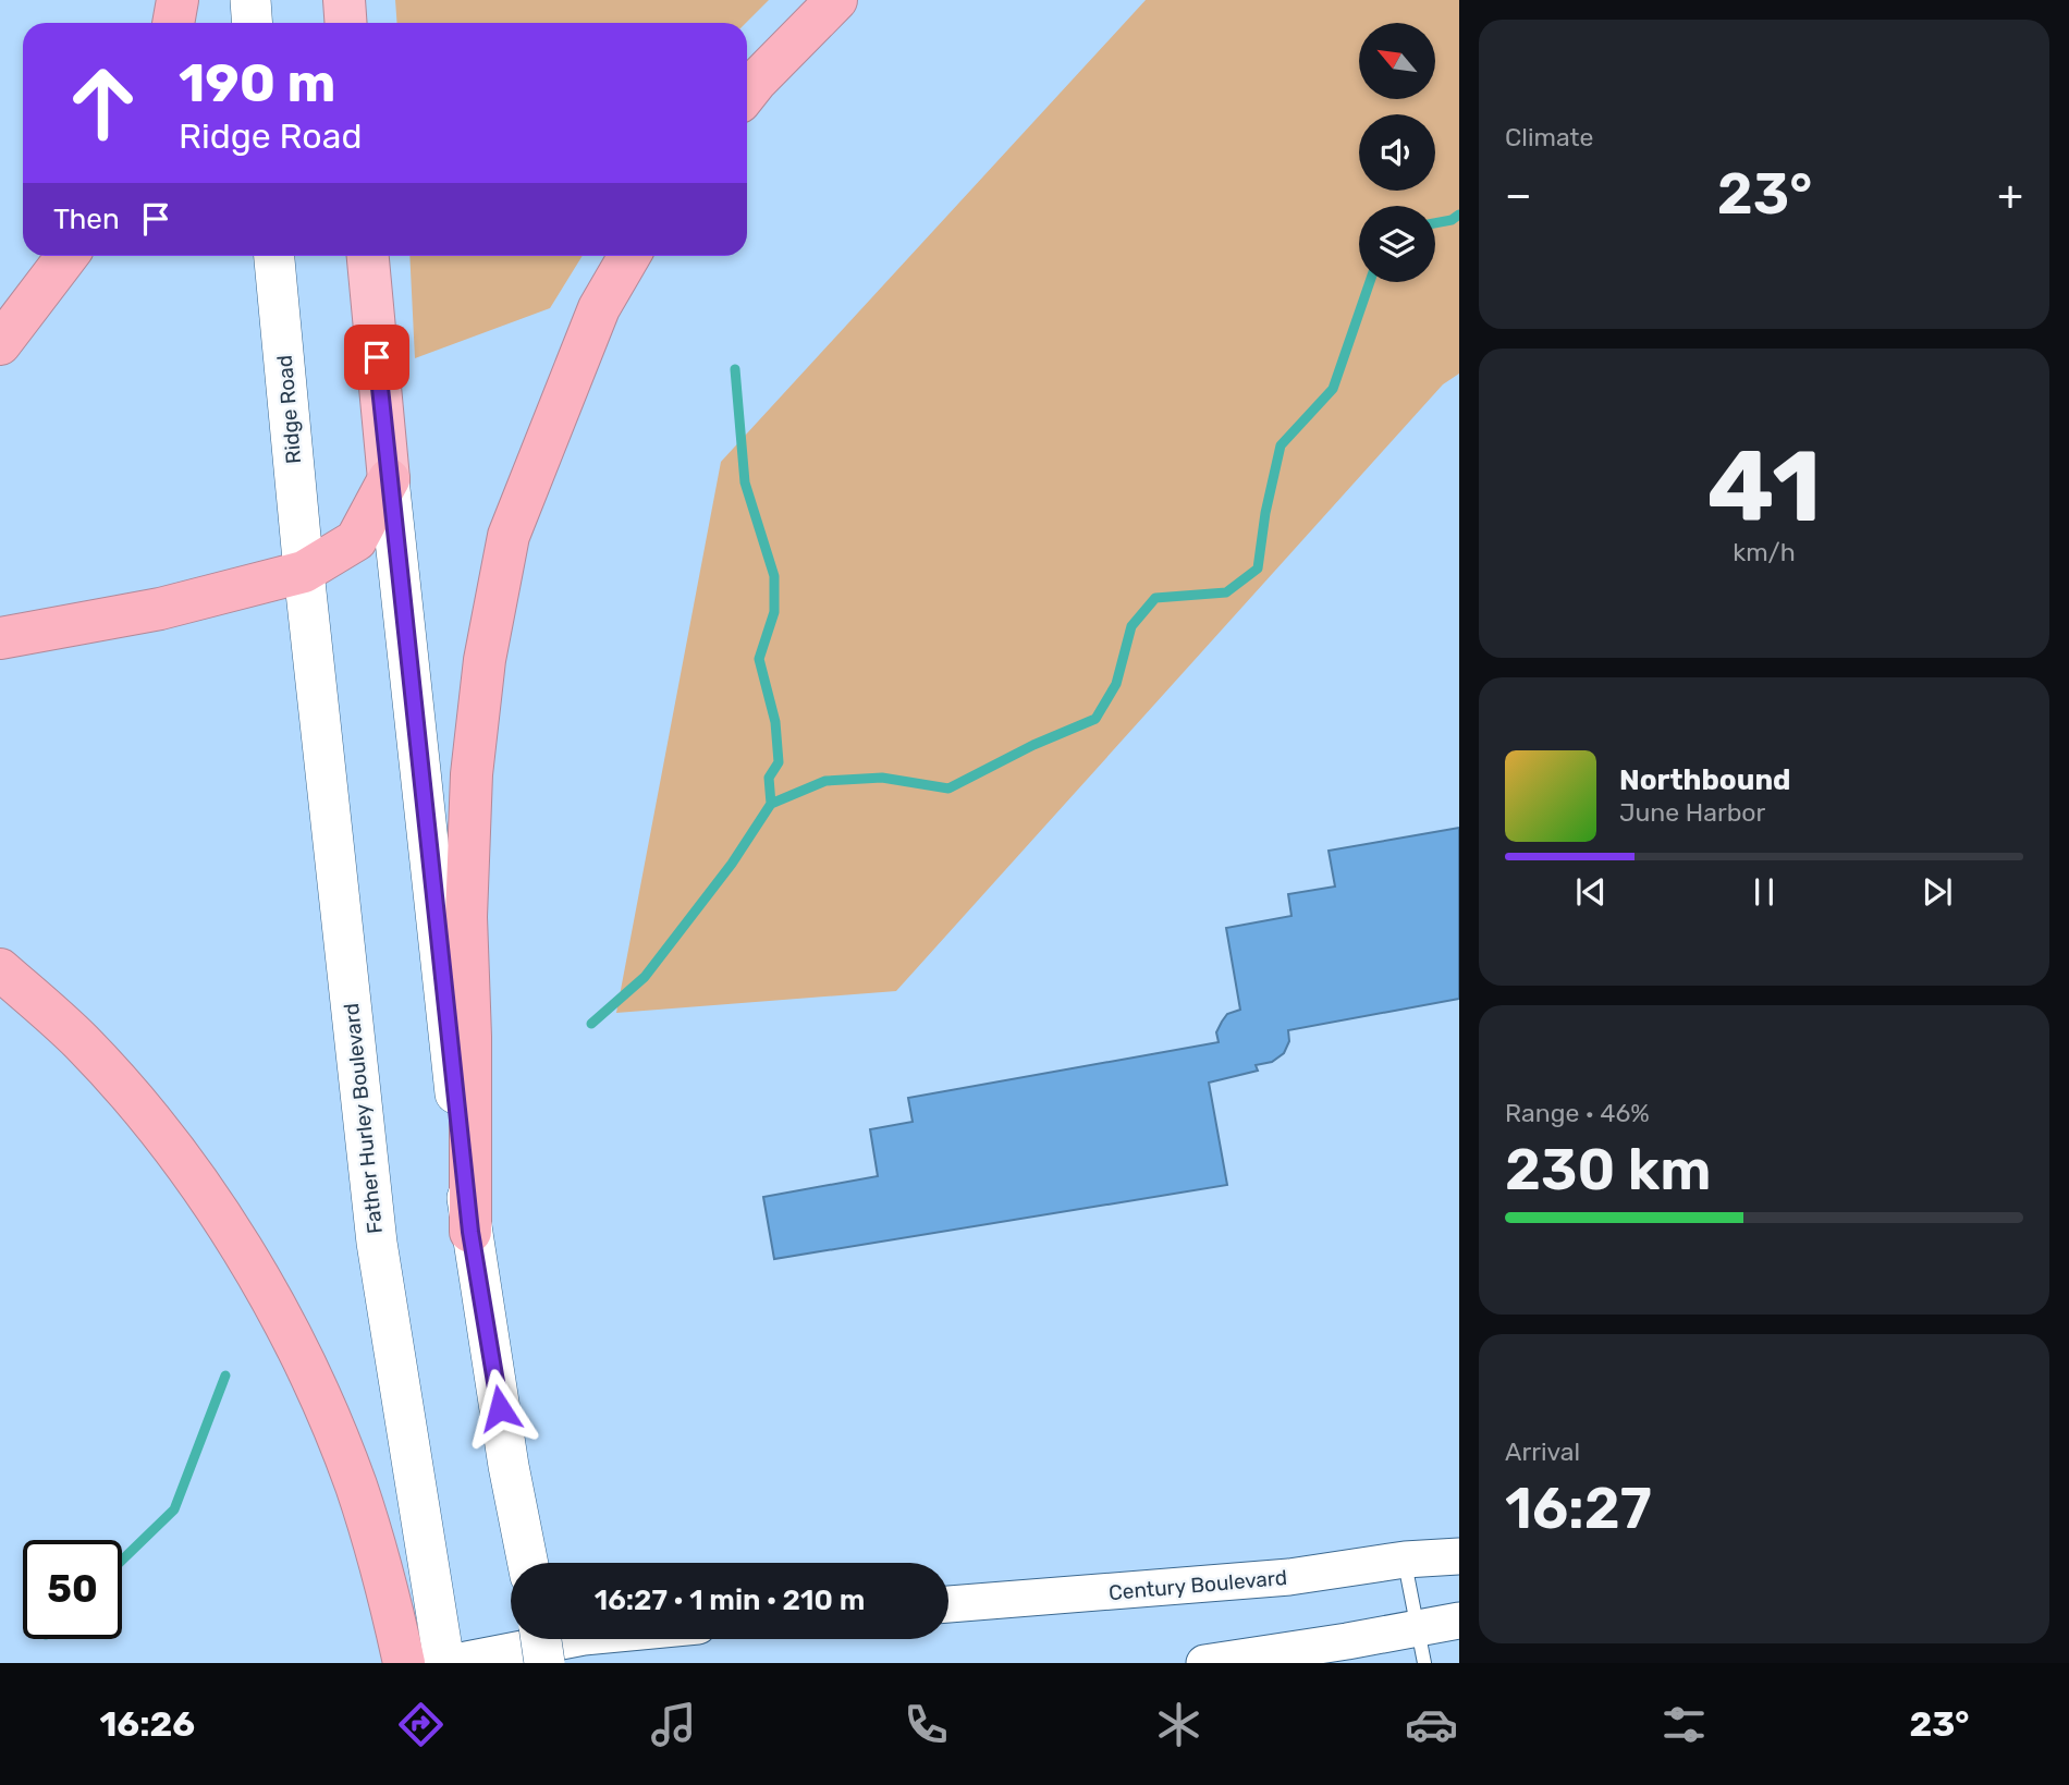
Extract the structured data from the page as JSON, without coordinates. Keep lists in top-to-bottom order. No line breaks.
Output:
{"streets":{"main road":["Ridge Road","Father Hurley Boulevard"],"street":["Century Boulevard"]},"crossings":[["Ridge Road","Father Hurley Boulevard"]],"north":"top left","page":{"tile":["Climate",["41","km/h"],["Range · 46%","230 km"],["Arrival","16:27"]],"turn":["190 m","Ridge Road"],"heat":["−","23°","+"],"then":"Then","song":["Northbound","June Harbor"],"limit":"50","trip":"16:27 · 1 min · 210 m","tabs":["16:26","23°"]}}
